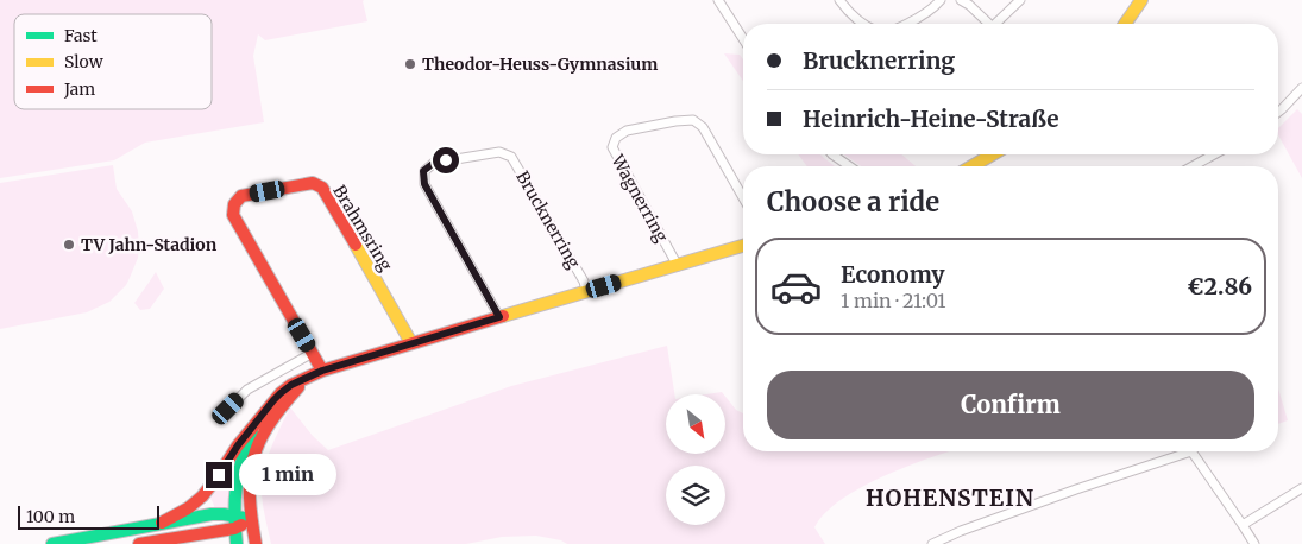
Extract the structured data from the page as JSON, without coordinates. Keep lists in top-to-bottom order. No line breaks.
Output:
{"streets":{"street":["Wagnerring","Brucknerring","Brahmsring"]},"districts":["HOHENSTEIN"],"places":["Theodor-Heuss-Gymnasium","TV Jahn-Stadion"],"legend":["Fast","Slow","Jam"],"scale_bar":"100 m","north":"bottom right","page":{"banner":["Brucknerring","Heinrich-Heine-Straße"],"heading":"Choose a ride","list":[{"name":"Economy","note":"1 min · 21:01","value":"€2.86"}],"buttons":"Confirm","bubble":"1 min","scale":"100 m"}}
